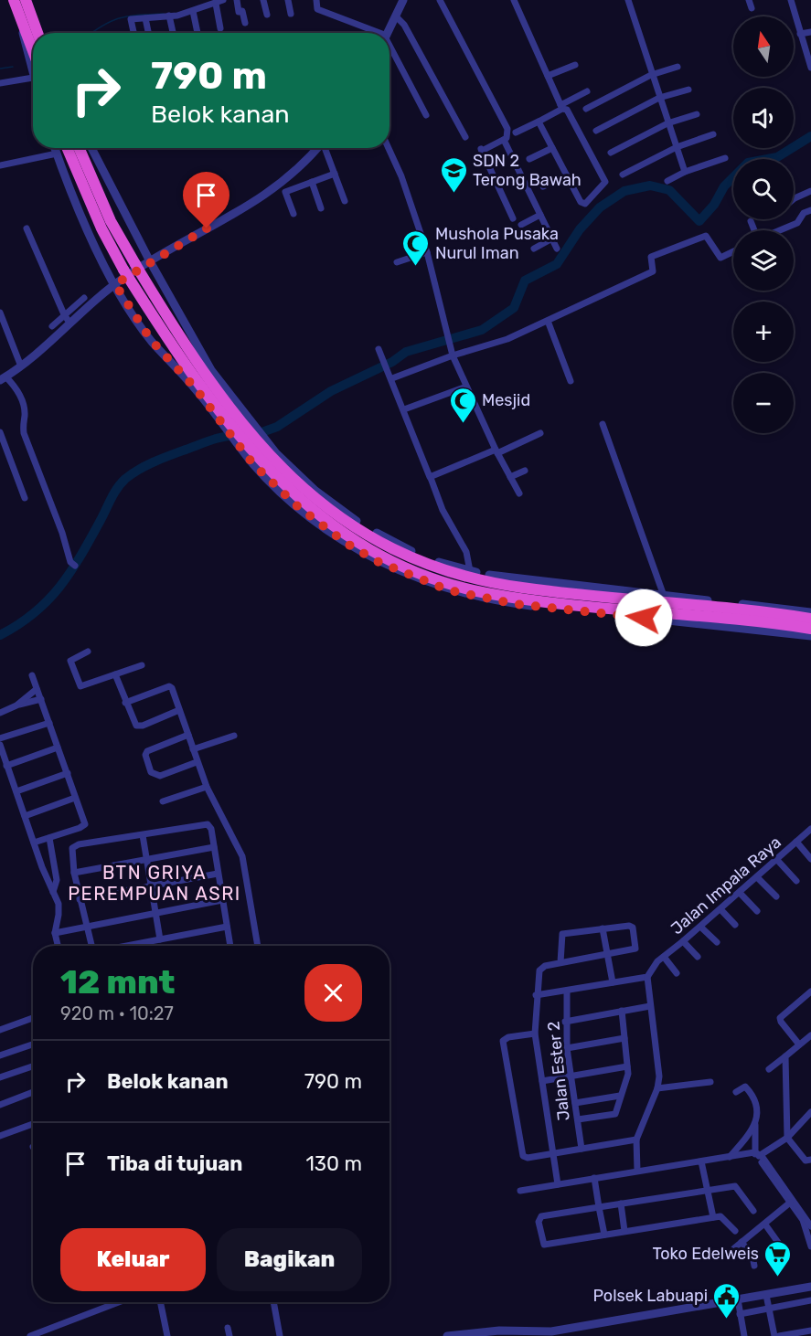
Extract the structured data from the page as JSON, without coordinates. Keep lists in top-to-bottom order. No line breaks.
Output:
{"streets":{"street":["Jalan Impala Raya","Jalan Ester 2"]},"districts":["BTN GRIYA PEREMPUAN ASRI"],"places":{"school or university":["SDN 2 Terong Bawah"],"mosque":["Mushola Pusaka Nurul Iman","Mesjid"],"supermarket":["Toko Edelweis"],"public building":["Polsek Labuapi"]},"north":"top","page":{"map_buttons":["+","−"],"turn":["790 m","Belok kanan"],"heading":["12 mnt","920 m · 10:27"],"list":[{"name":"Belok kanan","value":"790 m"},{"name":"Tiba di tujuan","value":"130 m"}],"buttons":["Keluar","Bagikan"]}}
